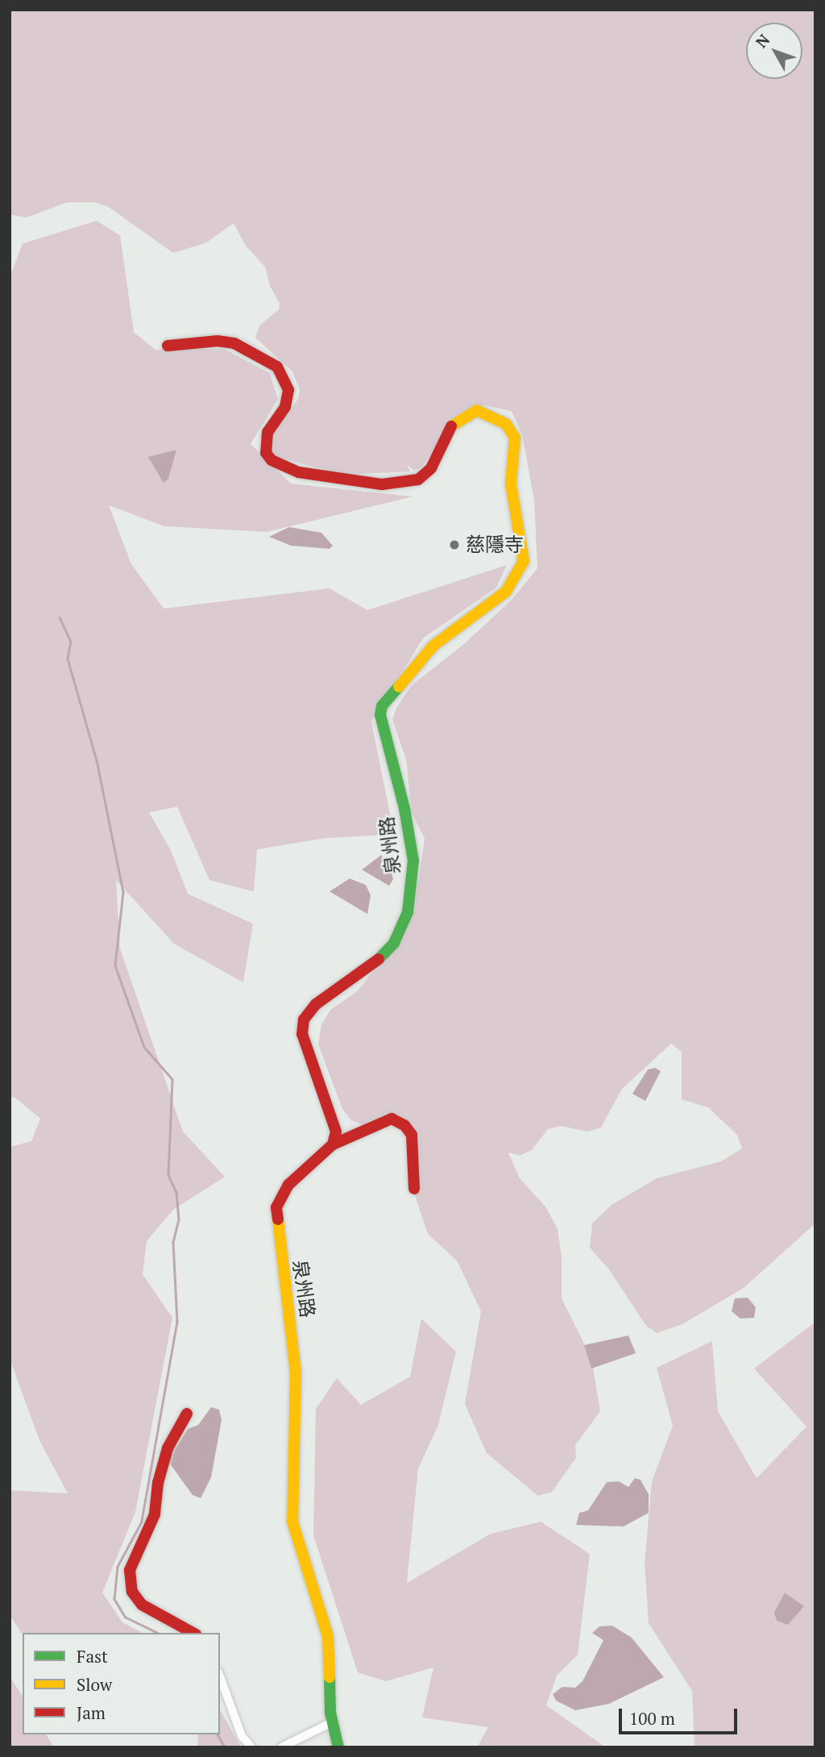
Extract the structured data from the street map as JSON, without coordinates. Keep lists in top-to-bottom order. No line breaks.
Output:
{"streets":{"street":["泉州路"]},"places":["慈隱寺"],"legend":["Fast","Slow","Jam"],"scale_bar":"100 m","north":"top left"}
